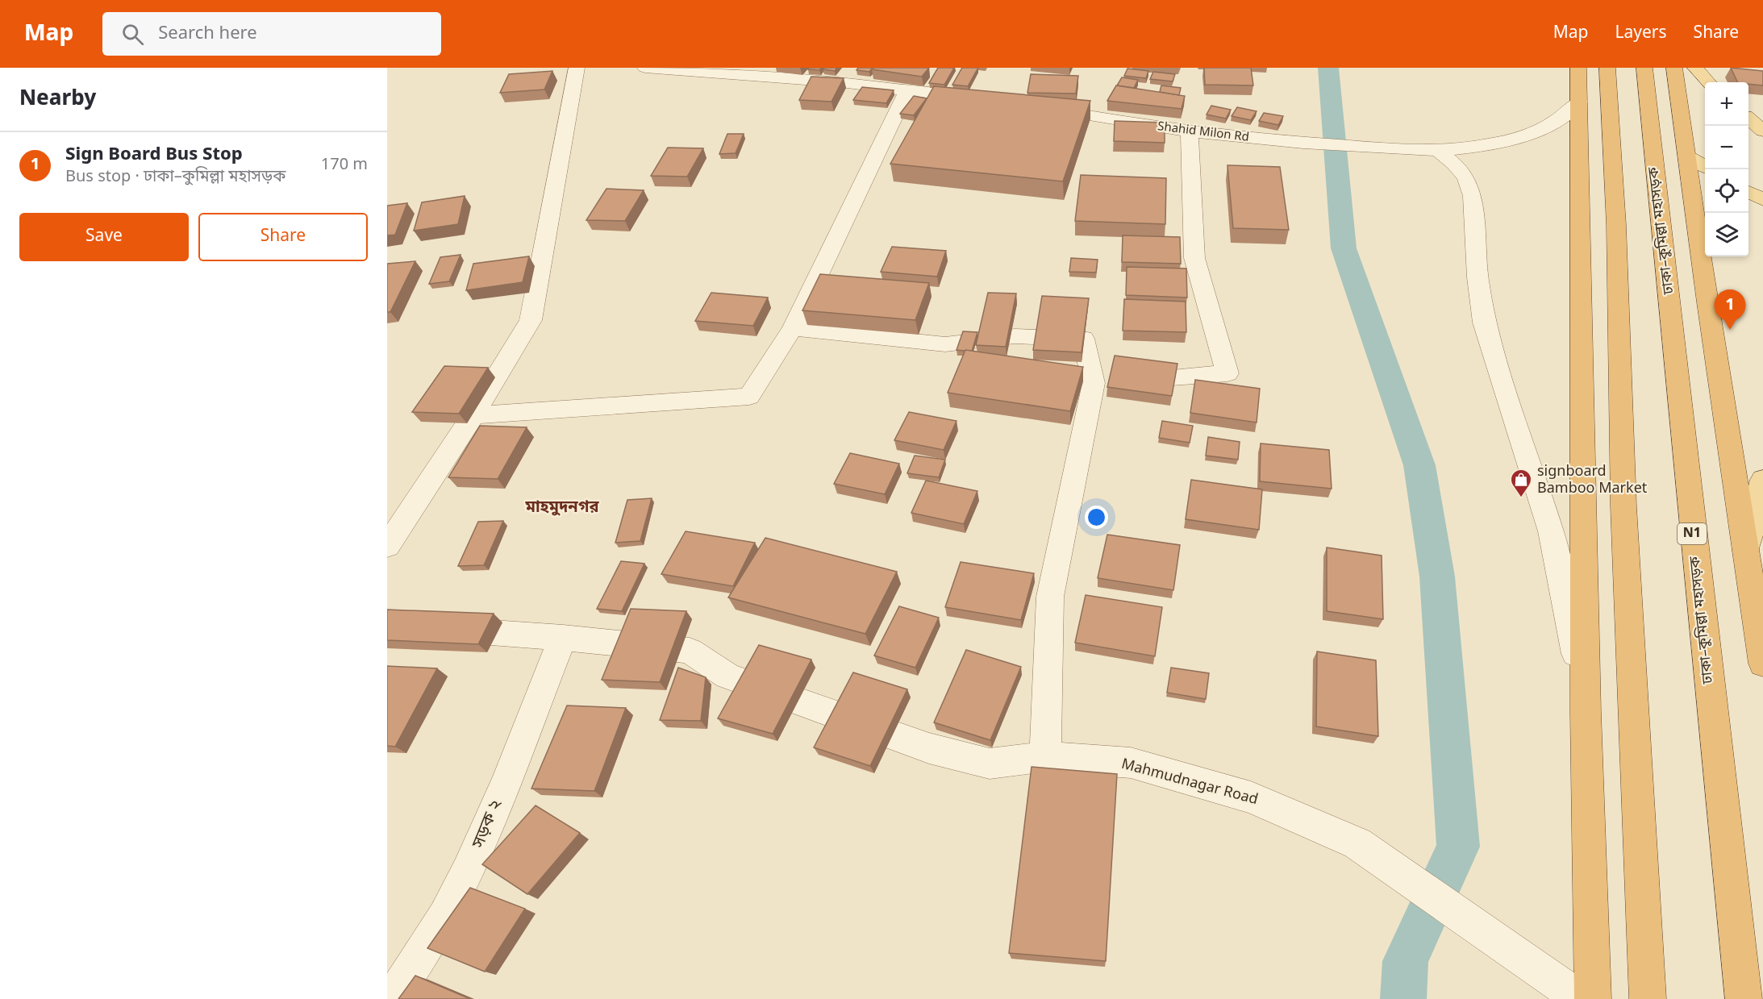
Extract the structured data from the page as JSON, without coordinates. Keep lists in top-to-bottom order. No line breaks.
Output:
{"streets":{"highway":["ঢাকা–কুমিল্লা মহাসড়ক","N1"],"street":["Shahid Milon Rd","Mahmudnagar Road","সড়ক ২"]},"crossings":[["Mahmudnagar Road","সড়ক ২"]],"districts":["মাহমুদনগর"],"places":{"shop":["signboard Bamboo Market"]},"page":{"header":"Map","search":"Search here","nav":["Map","Layers","Share"],"heading":"Nearby","map_buttons":["+","−"],"list":[{"mark":"1","name":"Sign Board Bus Stop","note":"Bus stop · ঢাকা–কুমিল্লা মহাসড়ক","value":"170 m"}],"buttons":["Save","Share"],"pins":"1"}}
